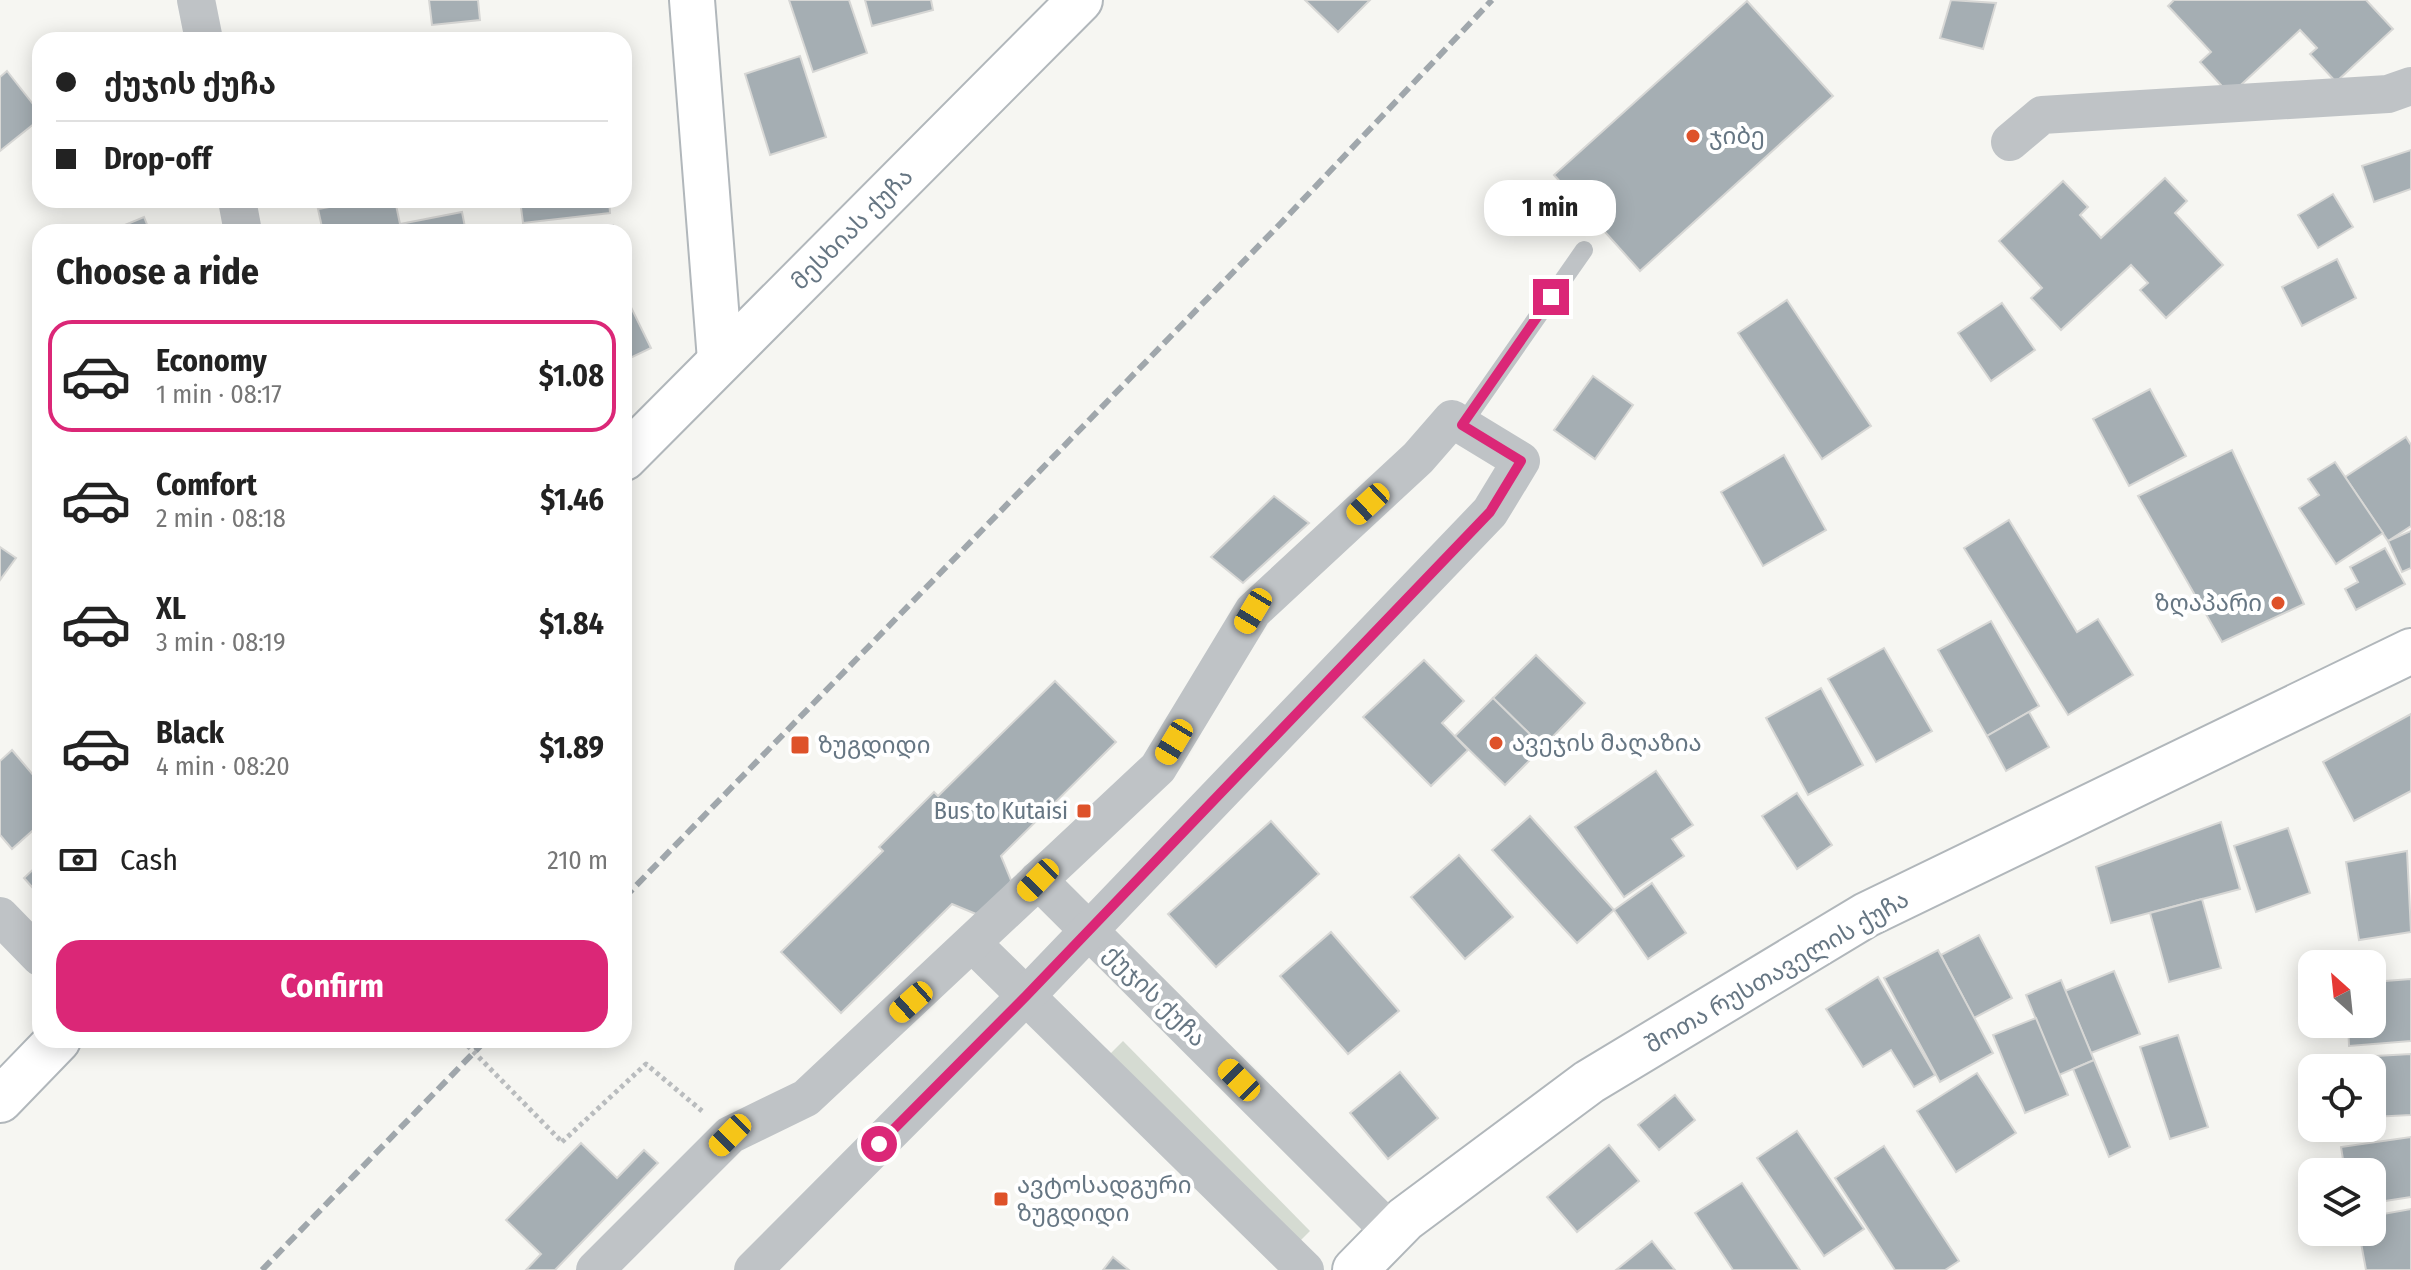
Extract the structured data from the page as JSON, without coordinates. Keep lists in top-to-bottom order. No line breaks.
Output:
{"streets":{"main road":["მესხიას ქუჩა","შოთა რუსთაველის ქუჩა"],"street":["ქუჯის ქუჩა"]},"crossings":[["შოთა რუსთაველის ქუჩა","ქუჯის ქუჩა"]],"places":{"other":["ჯიბე","ზღაპარი","ავეჯის მაღაზია"],"transit":["ზუგდიდი","Bus to Kutaisi","ავტოსადგური ზუგდიდი"]},"north":"top left","page":{"banner":["ქუჯის ქუჩა","Drop-off"],"bubble":"1 min","heading":"Choose a ride","list":[{"name":"Economy","note":"1 min · 08:17","value":"$1.08"},{"name":"Comfort","note":"2 min · 08:18","value":"$1.46"},{"name":"XL","note":"3 min · 08:19","value":"$1.84"},{"name":"Black","note":"4 min · 08:20","value":"$1.89"}],"pay":["Cash","210 m"],"buttons":"Confirm"}}
